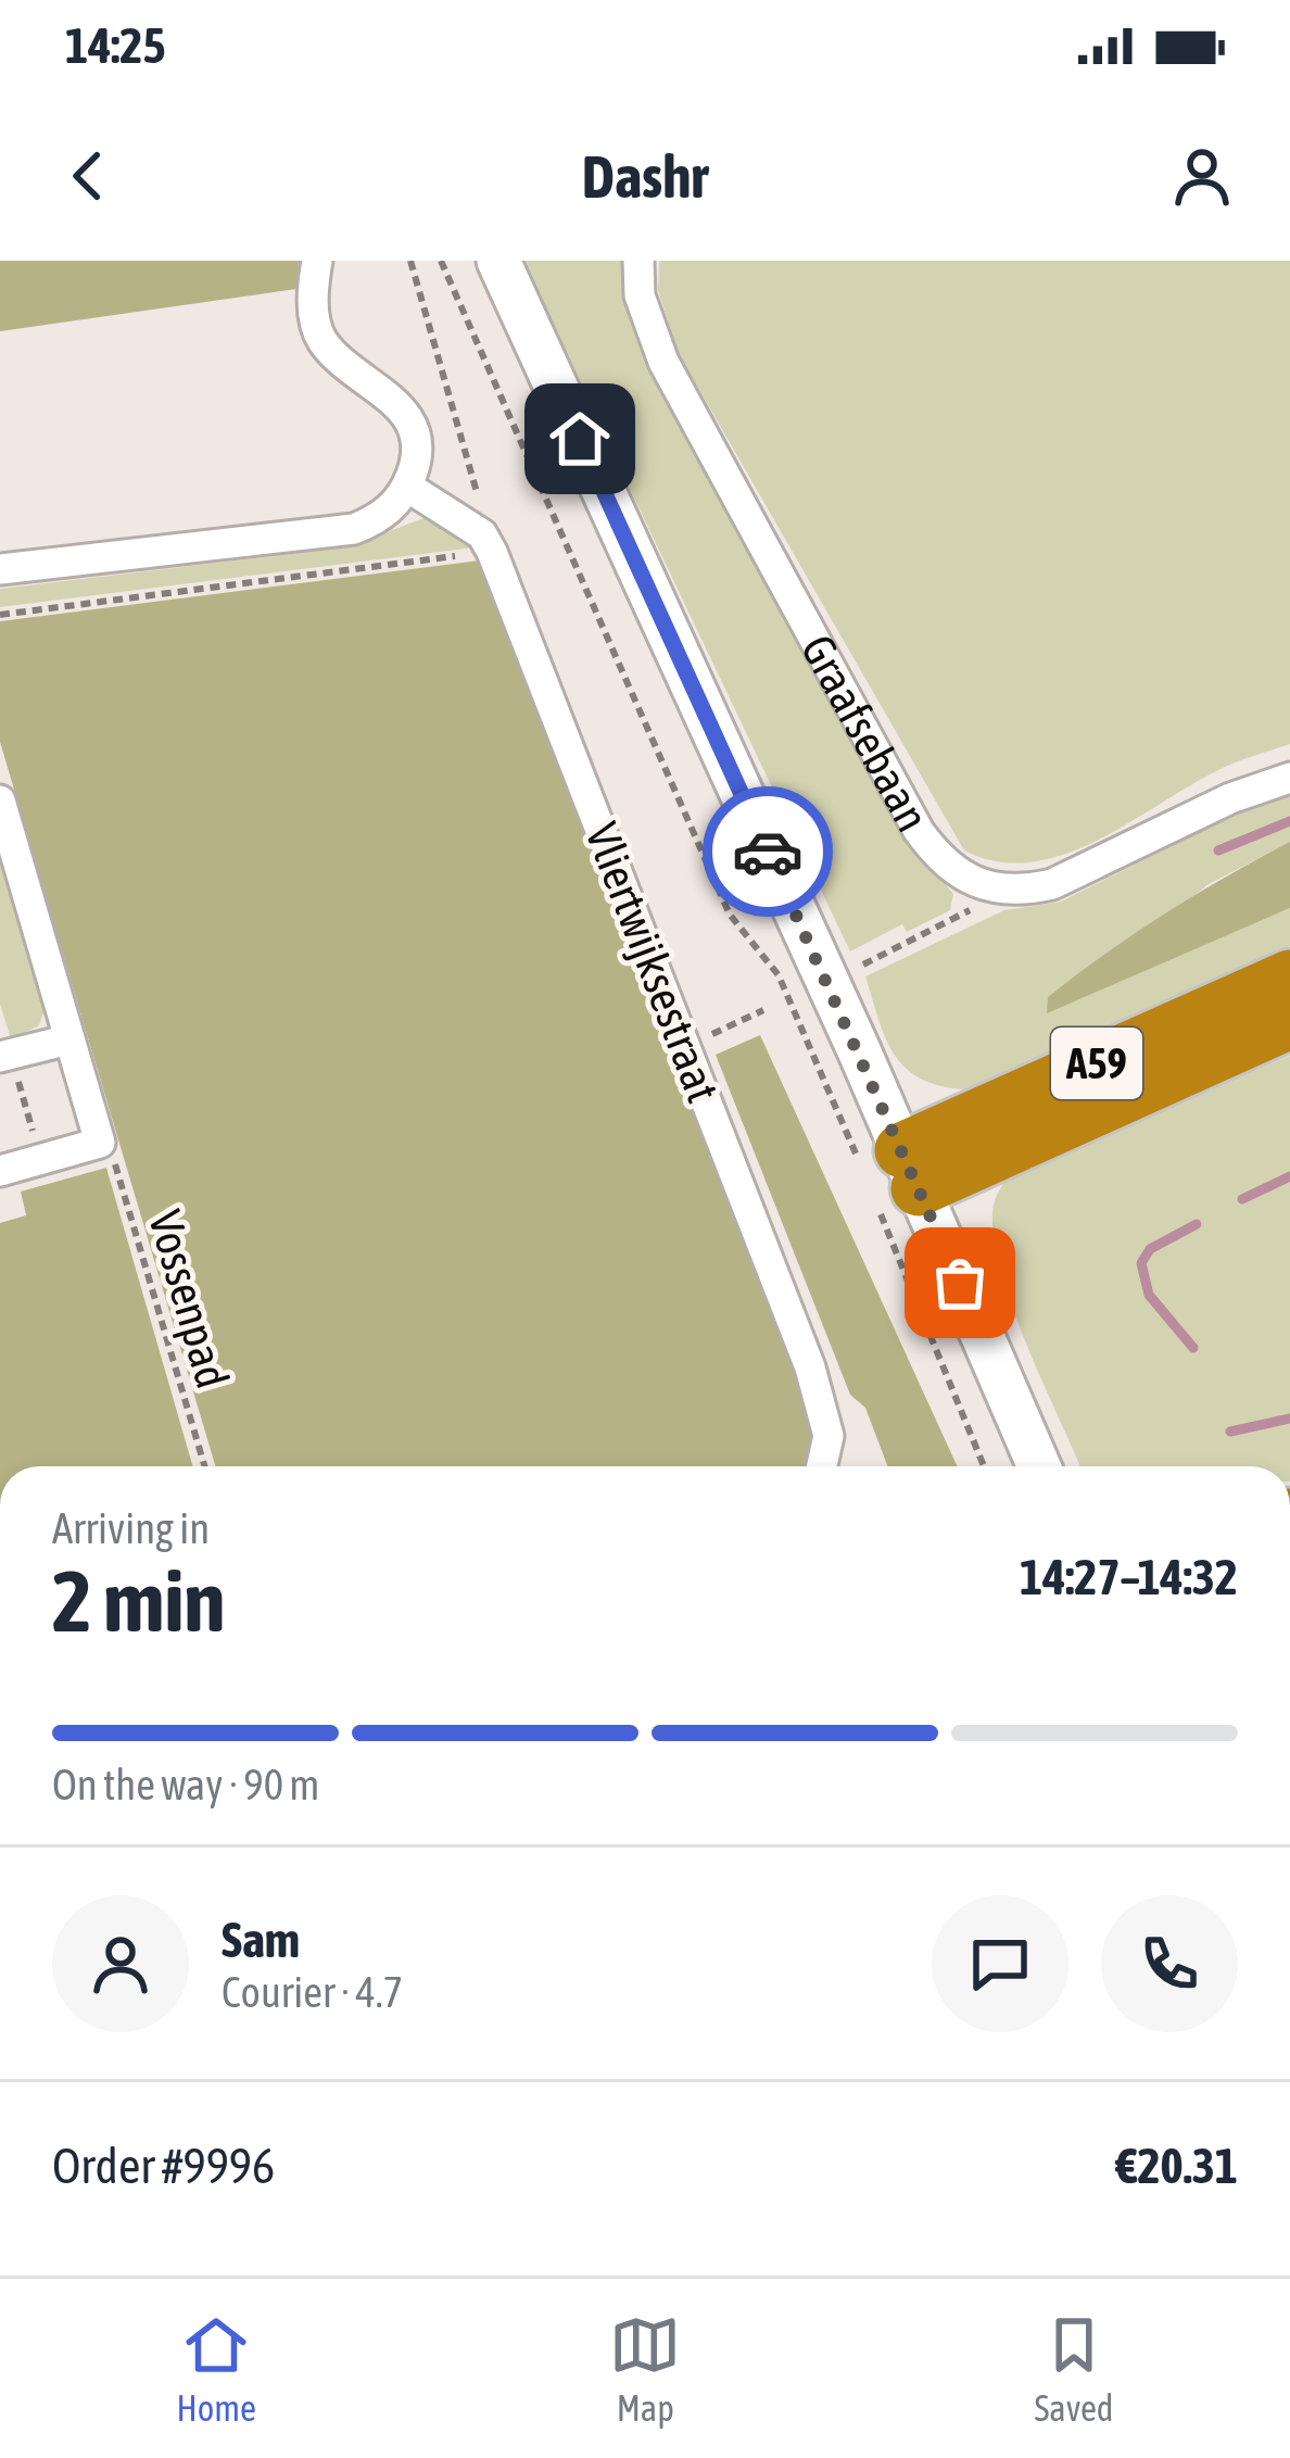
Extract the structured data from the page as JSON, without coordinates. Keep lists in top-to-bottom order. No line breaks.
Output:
{"streets":{"highway":["A59"],"street":["Graafsebaan","Vliertwijksestraat"],"path":["Vossenpad"]},"crossings":[["Vliertwijksestraat","A59"]],"page":{"status":"14:25","header":"Dashr","heading":["2 min","Arriving in","14:27–14:32"],"panel":["Sam","Courier · 4.7","Order #9996","€20.31"],"bar":"On the way · 90 m","tabs":["Home","Map","Saved"]}}
